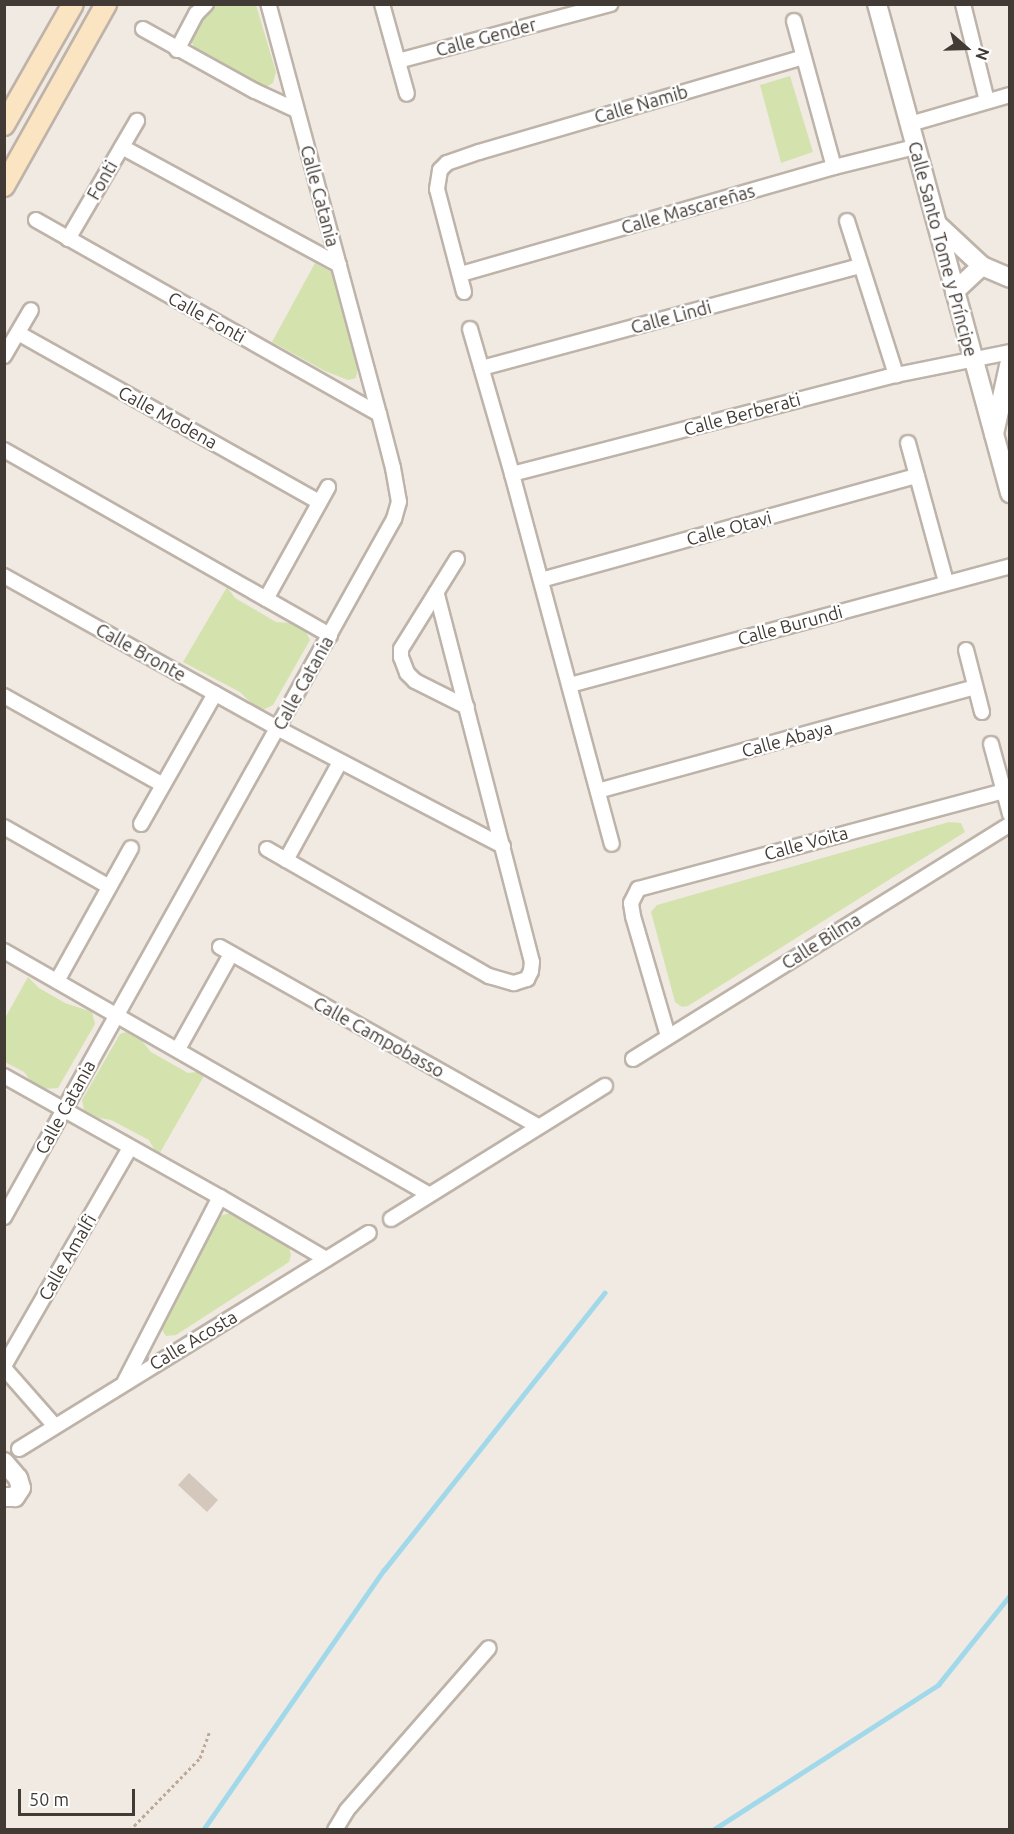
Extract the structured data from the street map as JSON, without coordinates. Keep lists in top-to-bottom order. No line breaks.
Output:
{"streets":{"street":["Calle Gender","Calle Namib","Fonti","Calle Catania","Calle Mascareñas","Calle Santo Tome y Príncipe","Calle Fonti","Calle Lindi","Calle Berberati","Calle Modena","Calle Otavi","Calle Burundi","Calle Bronte","Calle Abaya","Calle Voita","Calle Bilma","Calle Campobasso","Calle Amalfi","Calle Acosta"]},"crossings":[["Calle Namib","Calle Mascareñas"],["Fonti","Calle Fonti"],["Calle Catania","Calle Fonti"],["Calle Catania","Calle Bronte"],["Calle Mascareñas","Calle Santo Tome y Príncipe"],["Calle Santo Tome y Príncipe","Calle Berberati"],["Calle Voita","Calle Bilma"],["Calle Amalfi","Calle Acosta"]],"scale_bar":"50 m","north":"right"}
